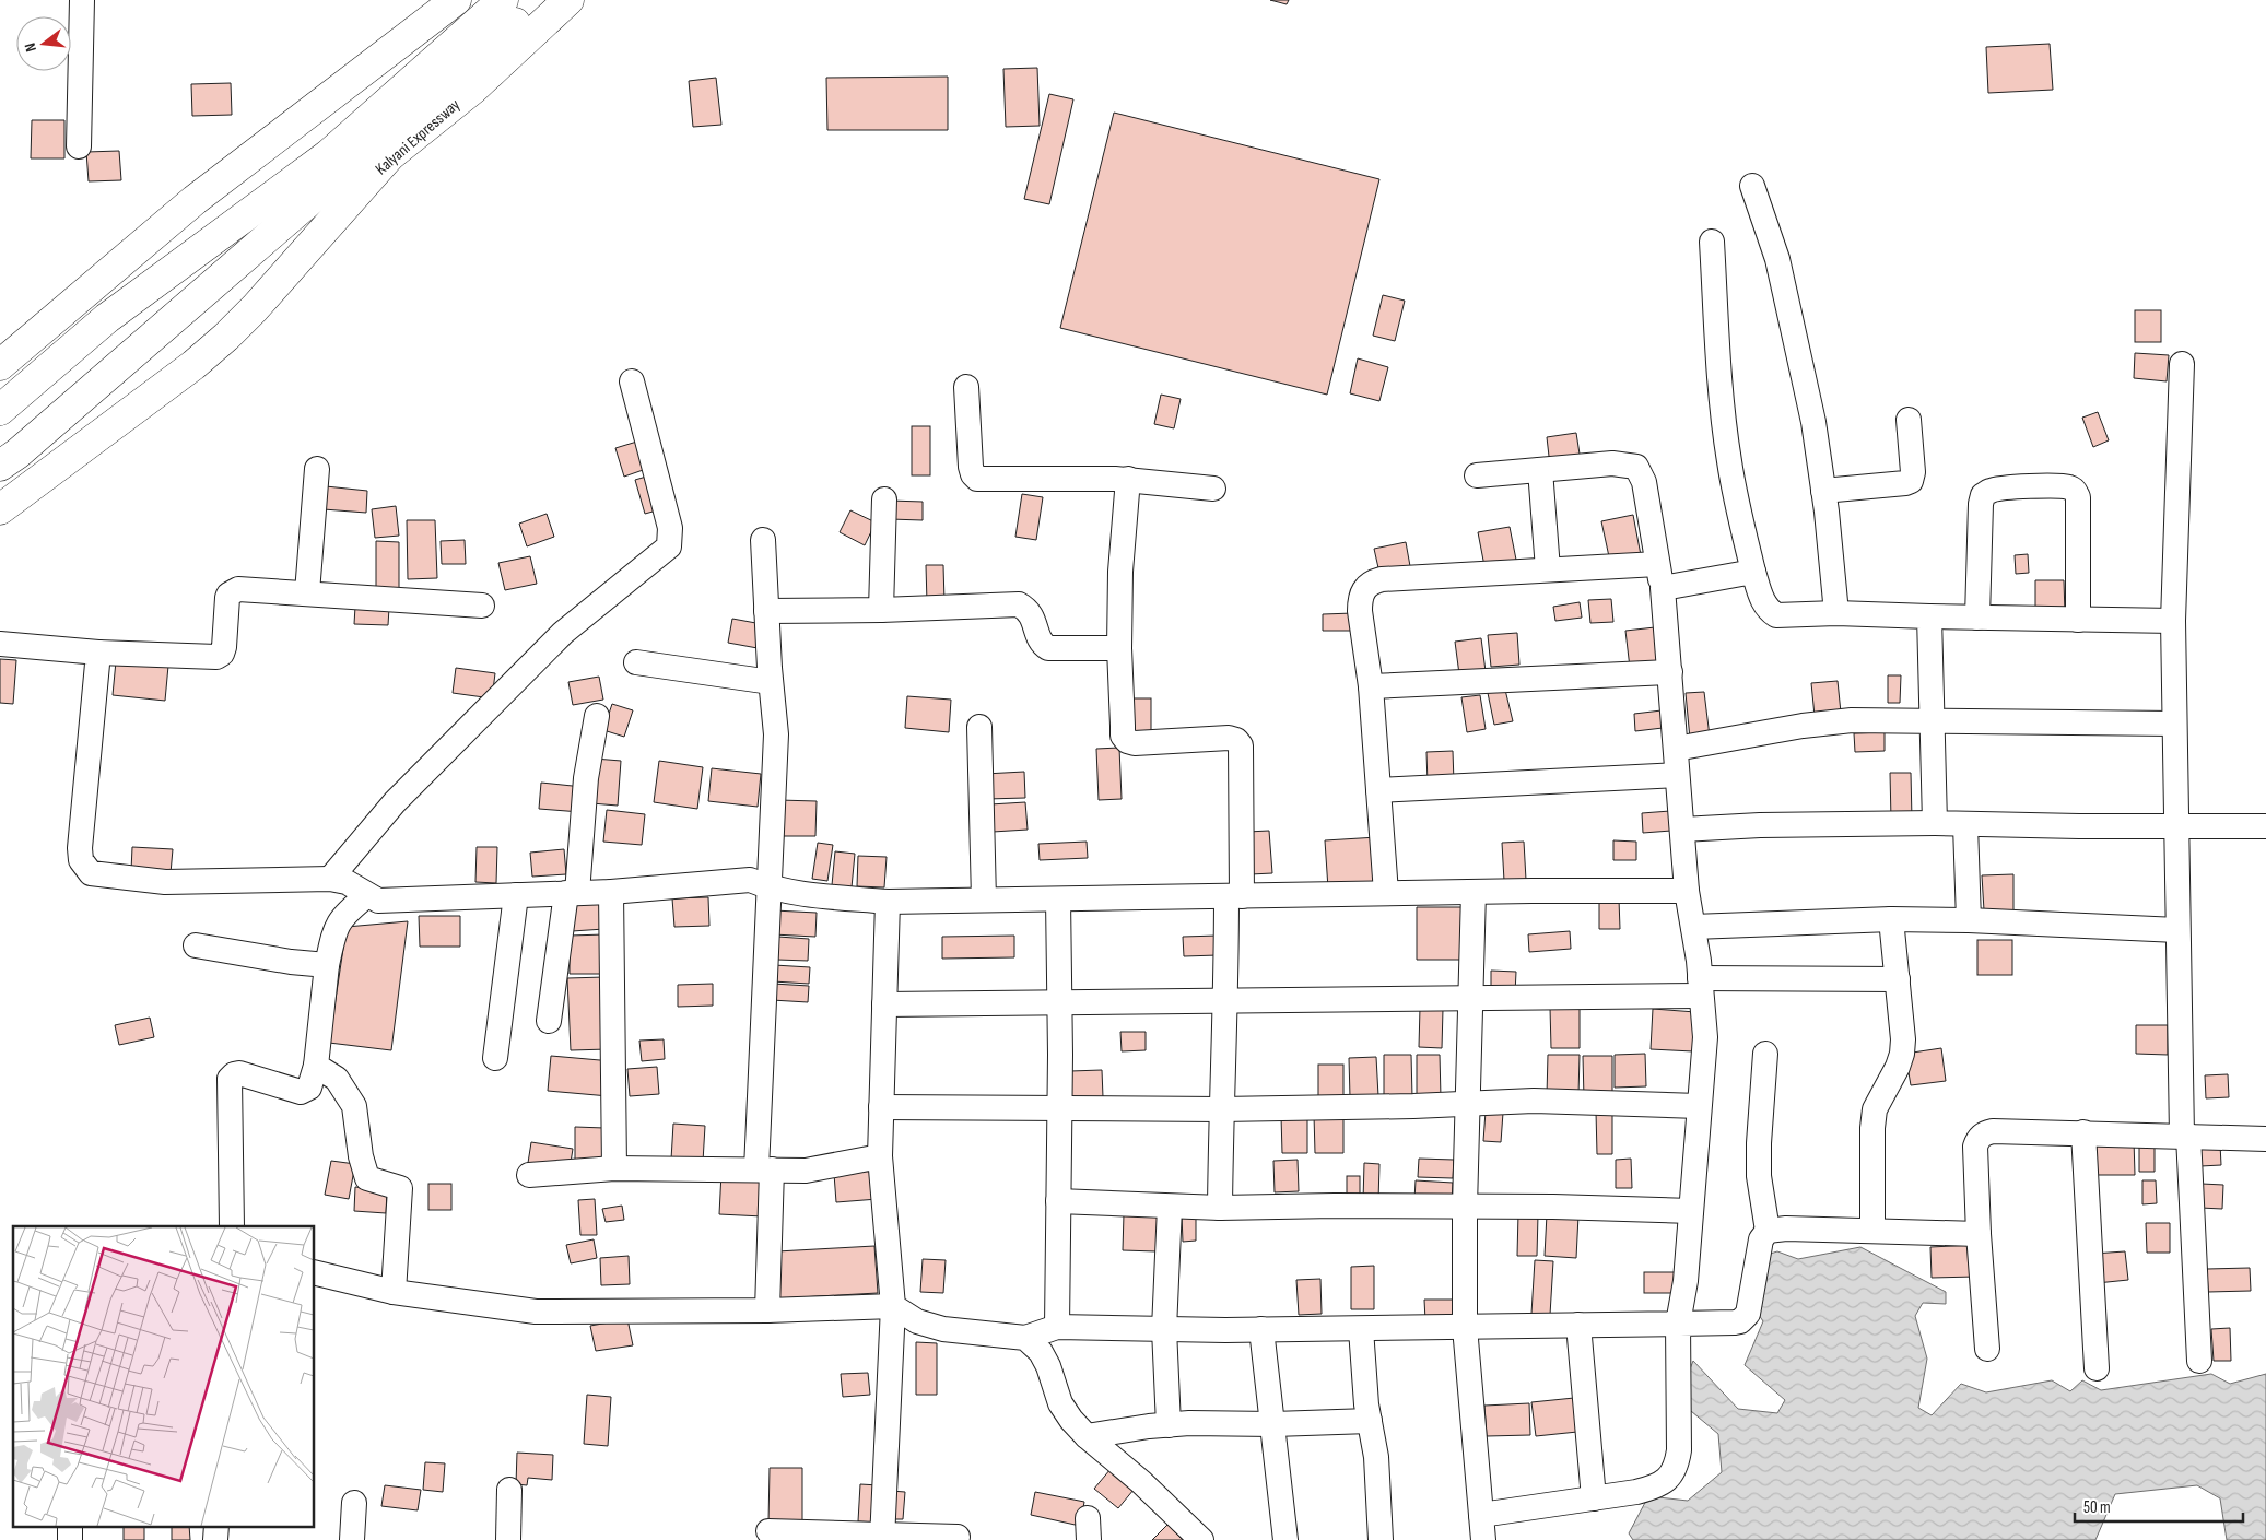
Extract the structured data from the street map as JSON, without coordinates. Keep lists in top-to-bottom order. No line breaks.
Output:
{"streets":{"highway":["Kalyani Expressway"]},"scale_bar":"50 m","north":"left"}
